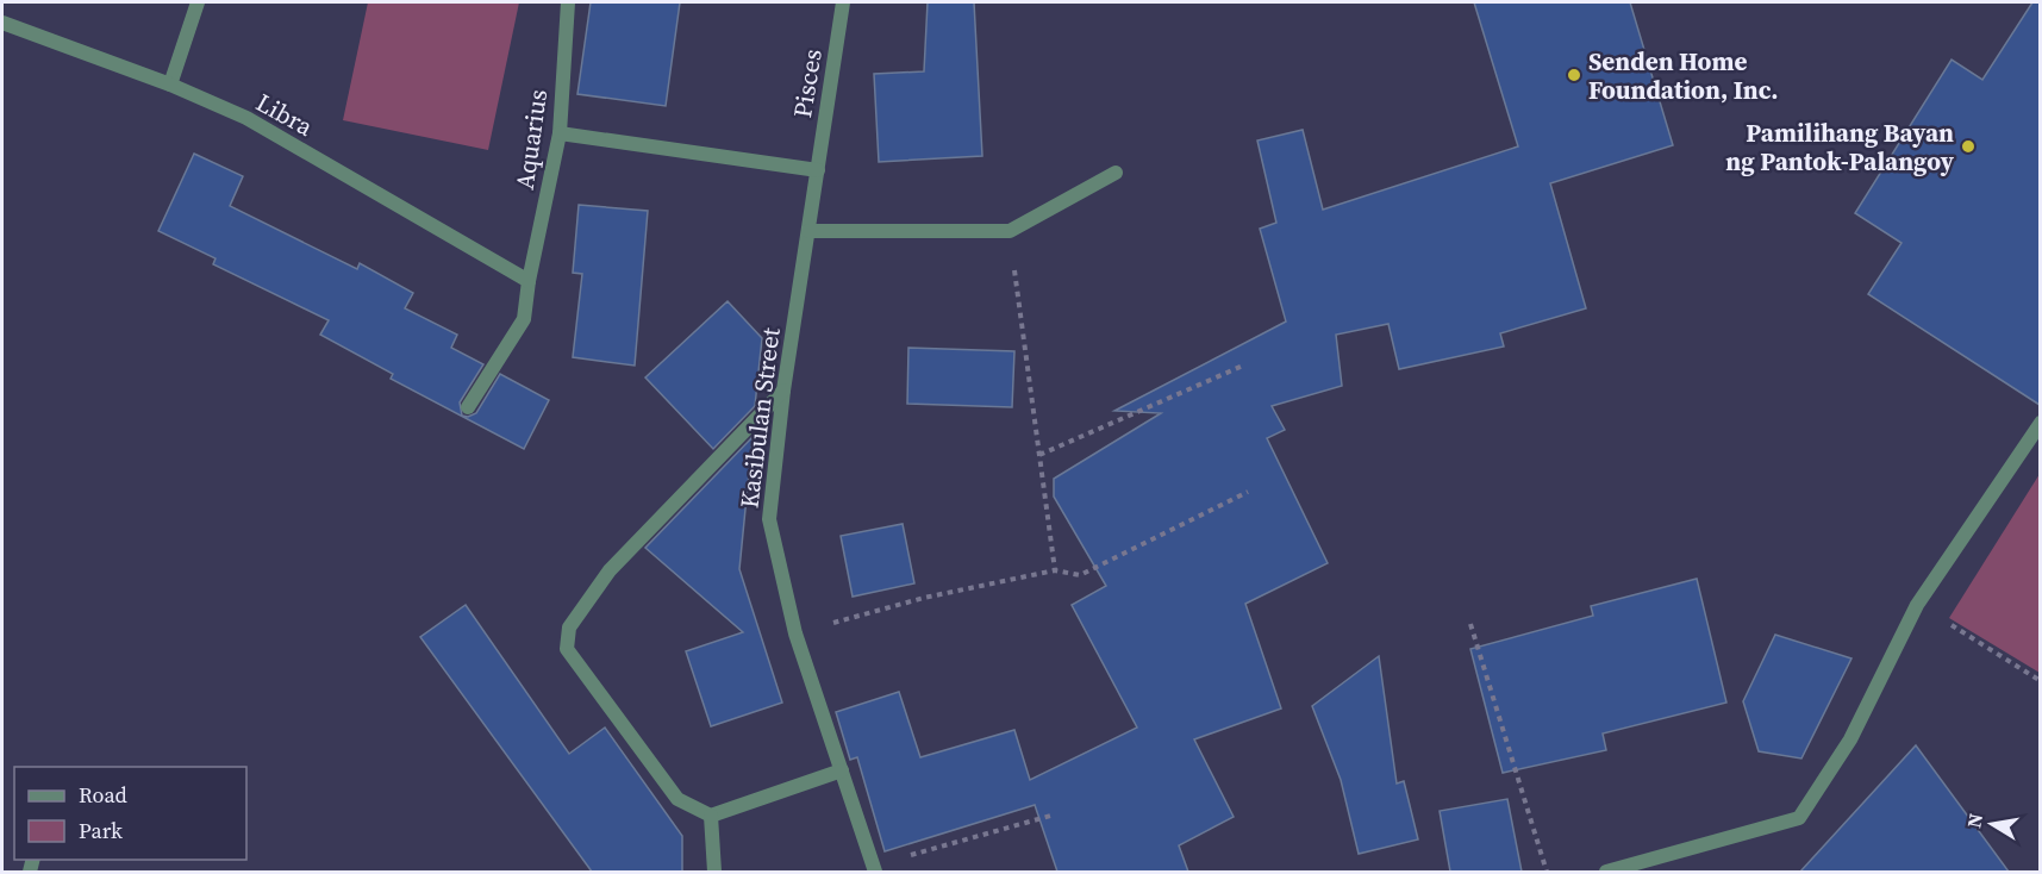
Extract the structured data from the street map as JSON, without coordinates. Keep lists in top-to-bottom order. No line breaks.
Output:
{"streets":{"street":["Pisces","Libra","Aquarius","Kasibulan Street"]},"crossings":[["Pisces","Kasibulan Street"],["Libra","Aquarius"]],"places":["Senden Home Foundation, Inc.","Pamilihang Bayan ng Pantok-Palangoy"],"legend":["Road","Park"],"north":"left"}
